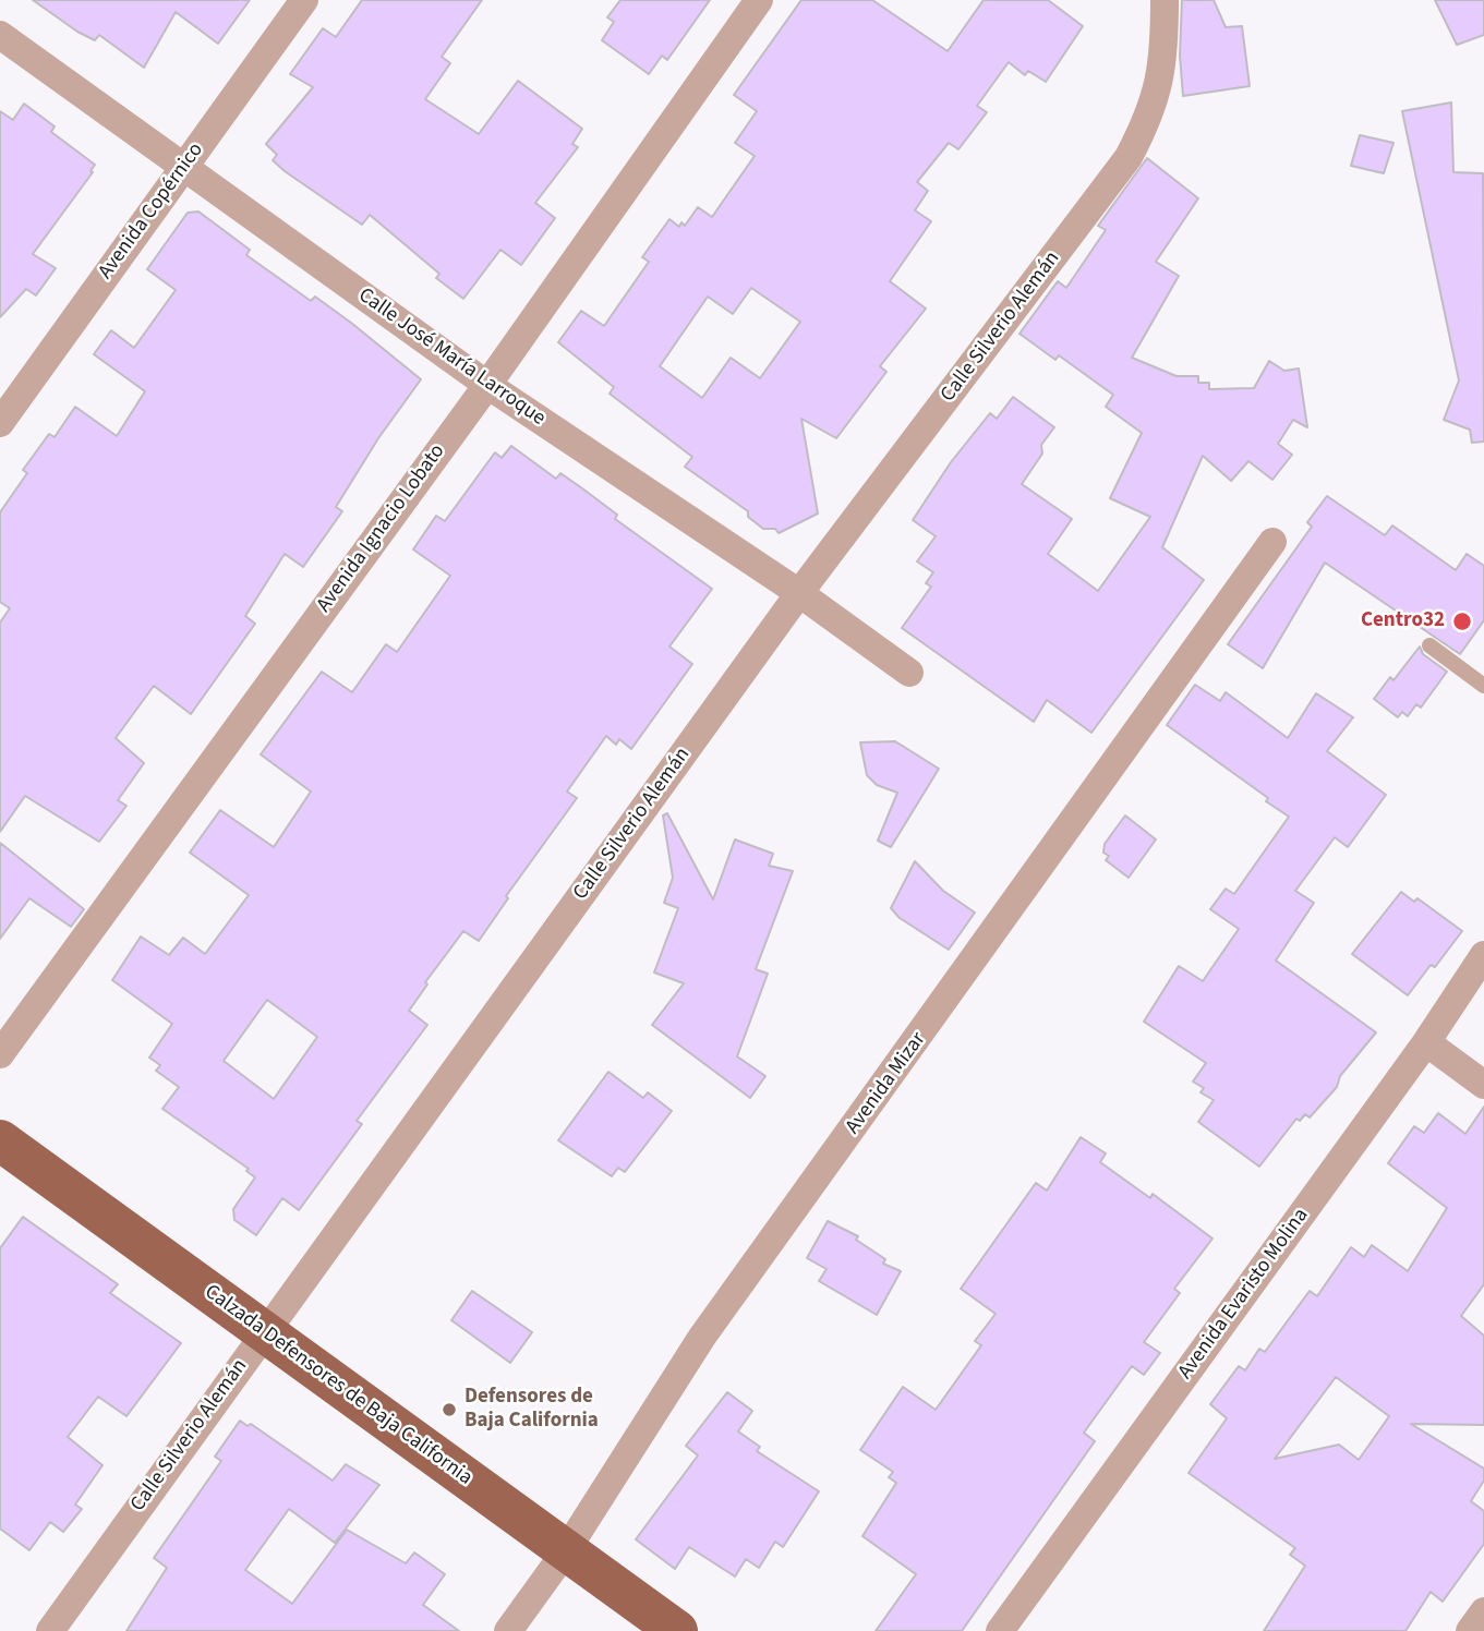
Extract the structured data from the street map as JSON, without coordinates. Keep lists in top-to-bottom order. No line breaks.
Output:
{"streets":{"main road":["Calzada Defensores de Baja California"],"street":["Avenida Copérnico","Calle Silverio Alemán","Calle José María Larroque","Avenida Ignacio Lobato","Avenida Mizar","Avenida Evaristo Molina"]},"crossings":[["Avenida Copérnico","Calle José María Larroque"],["Calle Silverio Alemán","Calle José María Larroque"],["Calle Silverio Alemán","Calzada Defensores de Baja California"],["Calle José María Larroque","Avenida Ignacio Lobato"],["Avenida Mizar","Calzada Defensores de Baja California"]],"places":["Centro32","Defensores de Baja California"]}
